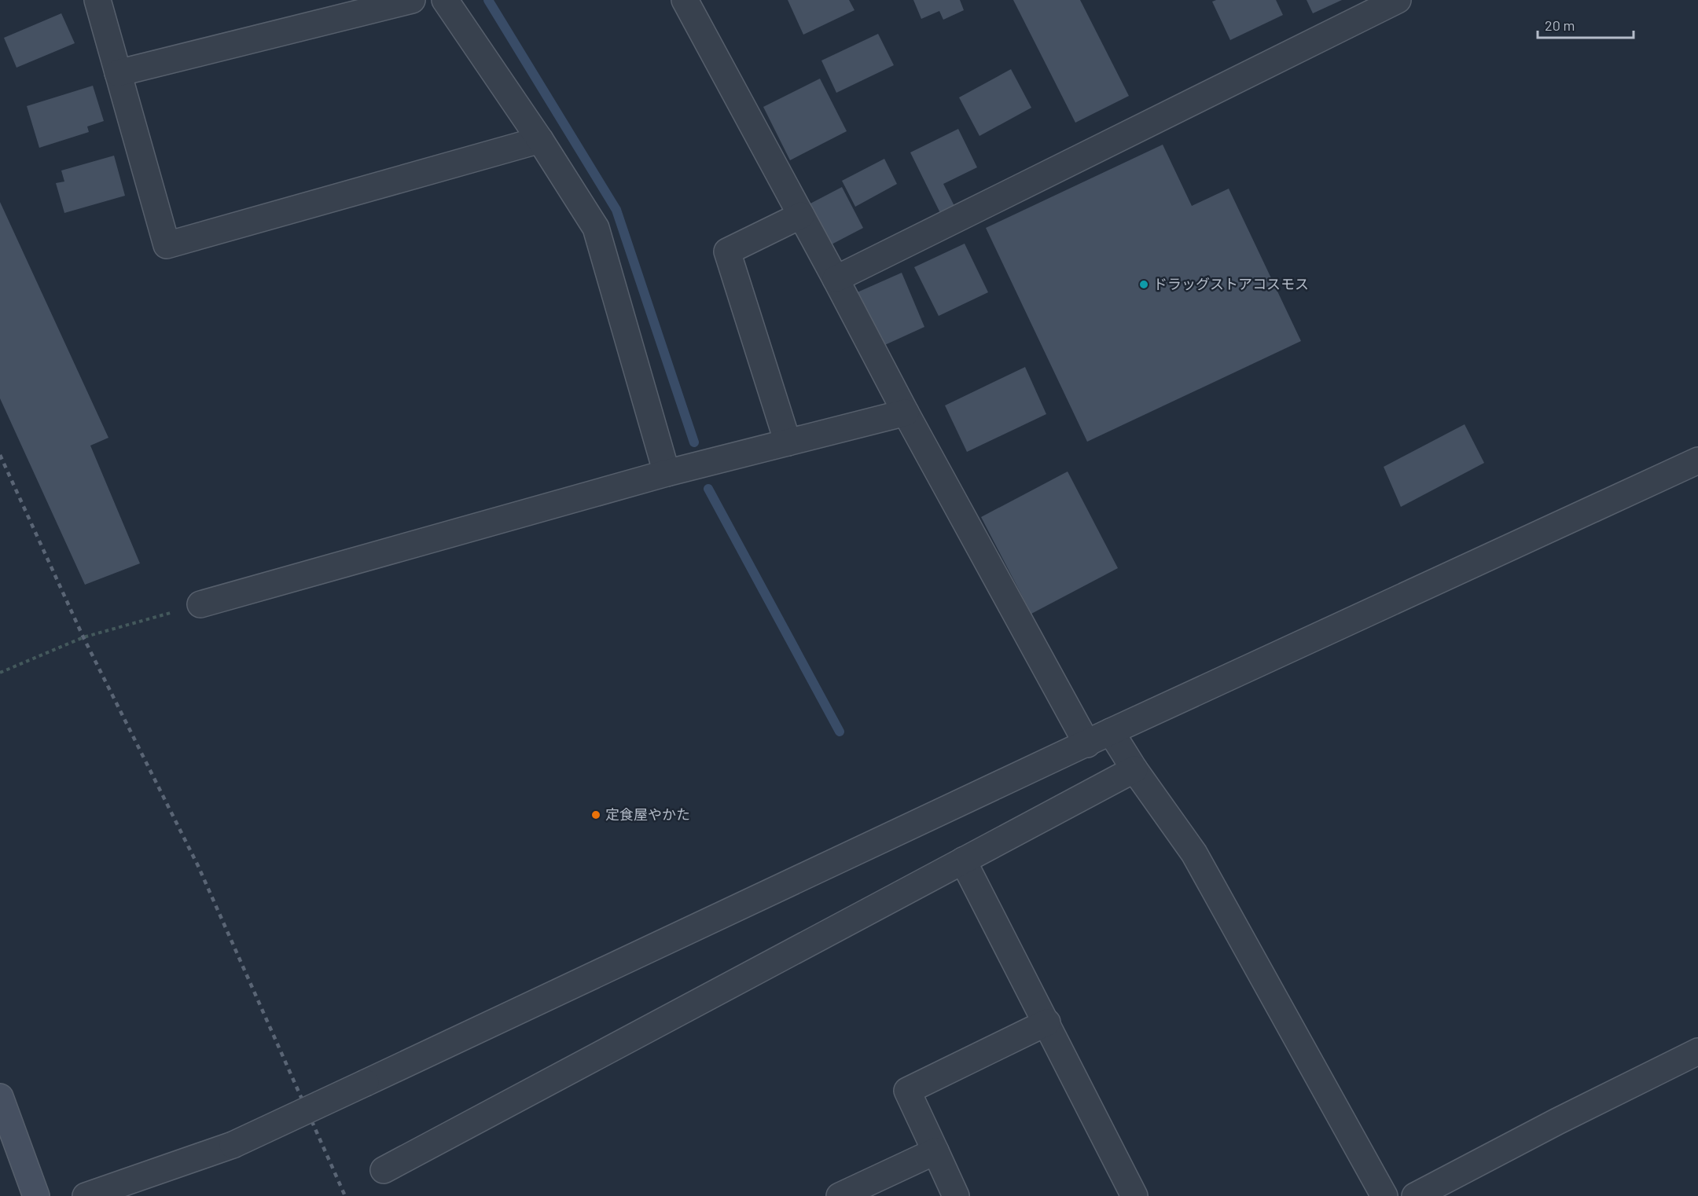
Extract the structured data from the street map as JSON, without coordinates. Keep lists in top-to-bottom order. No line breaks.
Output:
{"places":["ドラッグストアコスモス","定食屋やかた"],"scale_bar":"20 m"}
